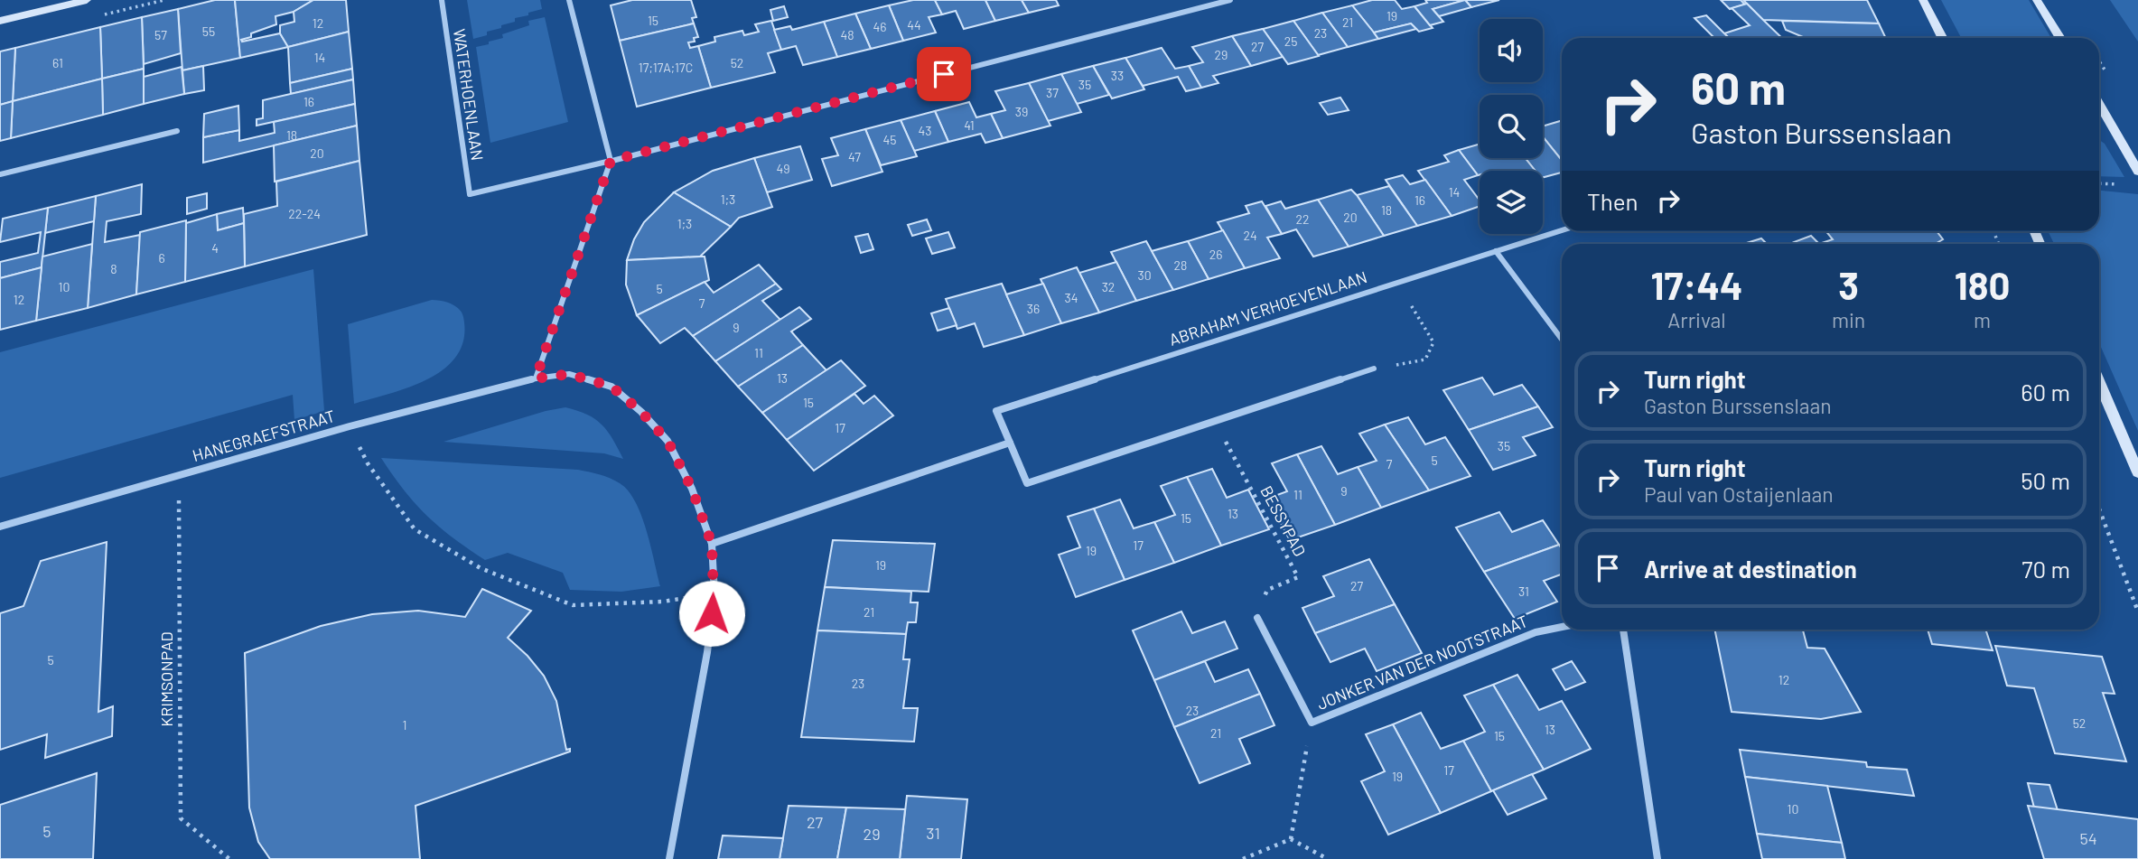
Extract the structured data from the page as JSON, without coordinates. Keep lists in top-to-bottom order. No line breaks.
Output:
{"streets":{"street":["WATERHOENLAAN","ABRAHAM VERHOEVENLAAN","HANEGRAEFSTRAAT","JONKER VAN DER NOOTSTRAAT"],"path":["BESSYPAD","KRIMSONPAD"]},"crossings":[["ABRAHAM VERHOEVENLAAN","BESSYPAD"],["HANEGRAEFSTRAAT","KRIMSONPAD"],["BESSYPAD","JONKER VAN DER NOOTSTRAAT"]],"house_numbers":["19","15","21","12","44","46","55","23","57","48","25","27","29","14","61","52","17;17A;17C","33","35","37","16","39","41","43","18","45","20","47","49","14","1;3","16","18","22-24","20","22","1;3","24","4","26","6","28","8","30","10","32","5","34","12","7","36","9","11","13","15","17","35","5","7","9","11","13","15","17","19","19","27","31","21","5","12","23","23","52","1","13","21","15","17","19","10","27","5","31","29","54"],"page":{"turn":["60 m","Gaston Burssenslaan"],"then":"Then","eta":["17:44","Arrival","3","min","180","m"],"list":[{"name":"Turn right","note":"Gaston Burssenslaan","value":"60 m"},{"name":"Turn right","note":"Paul van Ostaijenlaan","value":"50 m"},{"name":"Arrive at destination","value":"70 m"}]}}
